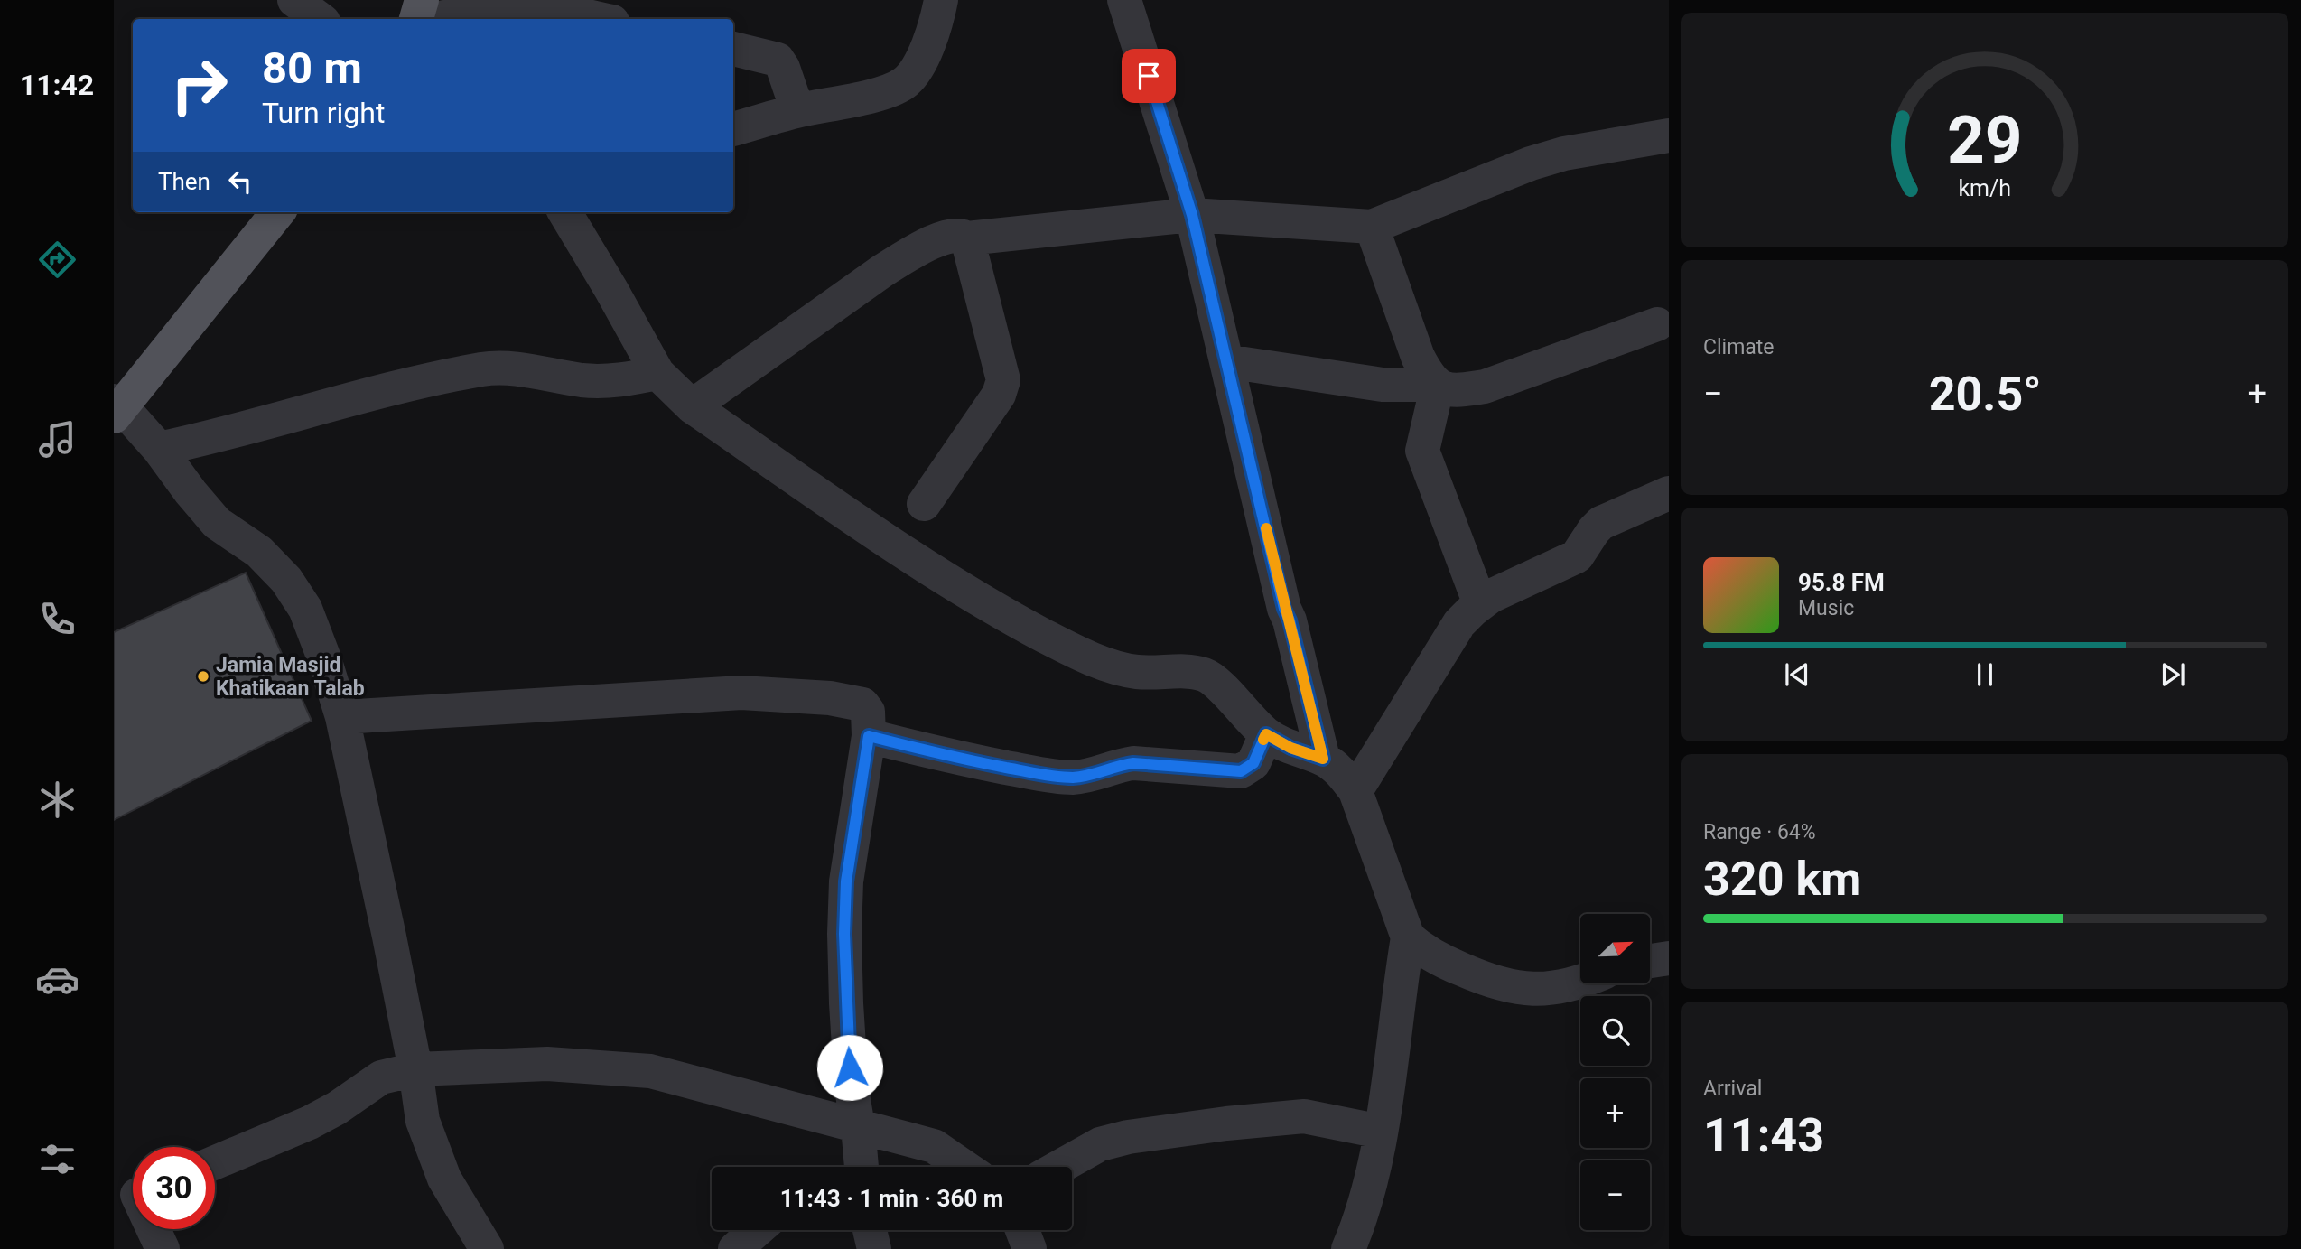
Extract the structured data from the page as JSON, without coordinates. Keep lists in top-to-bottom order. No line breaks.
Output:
{"places":["Jamia Masjid Khatikaan Talab"],"north":"top right","page":{"tabs":"11:42","turn":["80 m","Turn right"],"then":"Then","tile":["Climate",["Range · 64%","320 km"],["Arrival","11:43"]],"heat":["−","20.5°","+"],"song":["95.8 FM","Music"],"map_buttons":["+","−"],"limit":"30","trip":"11:43 · 1 min · 360 m","gauge":["29","km/h"]}}
